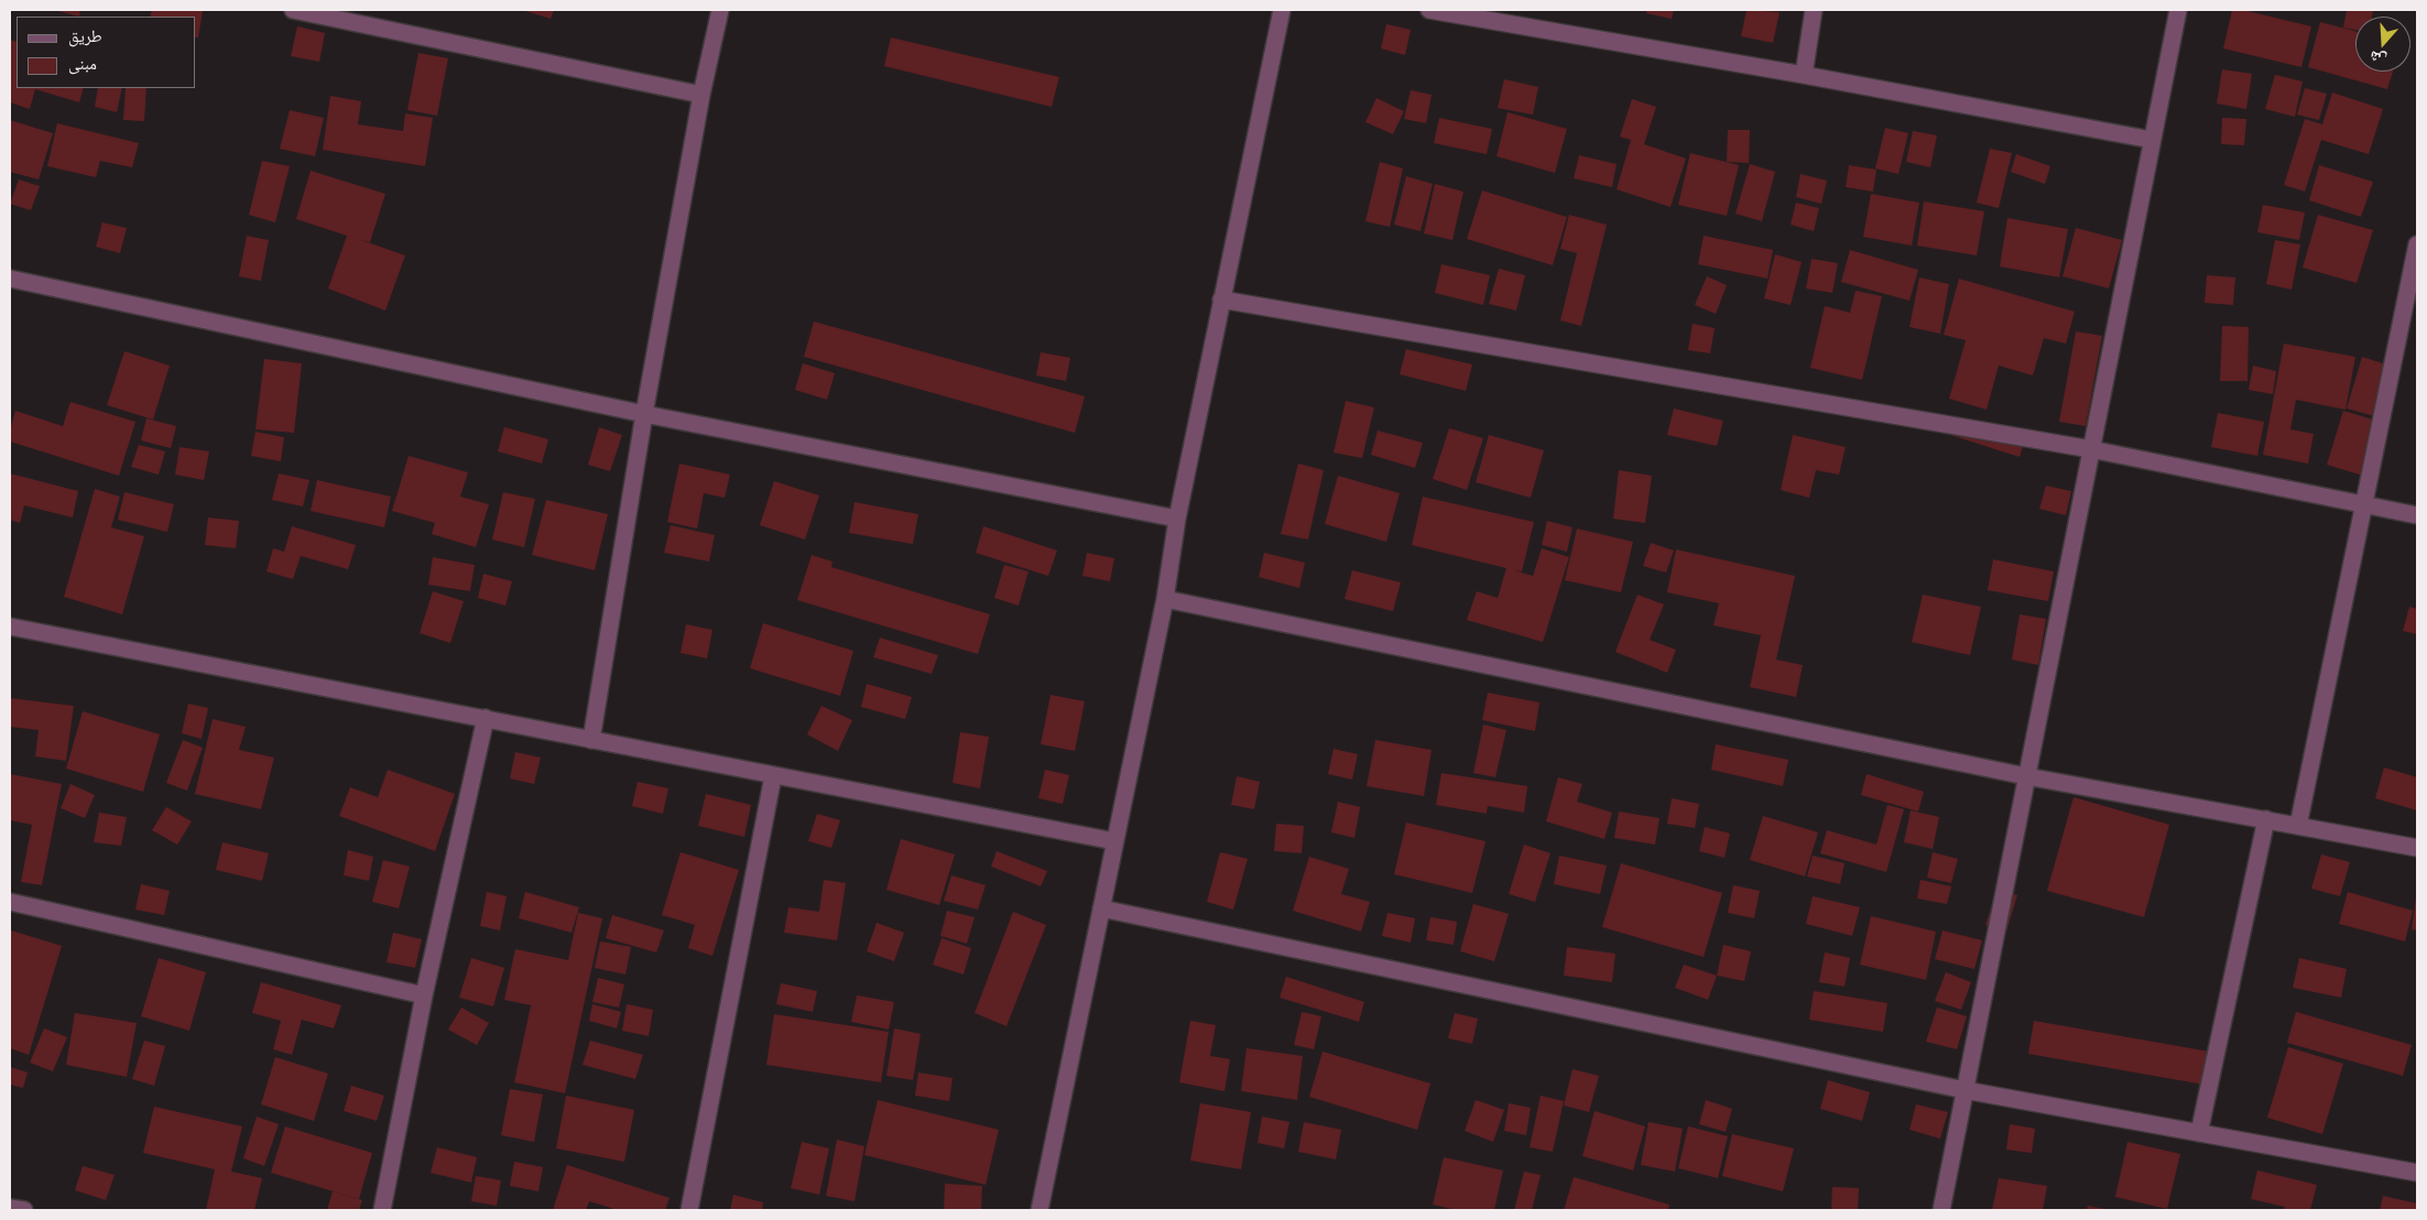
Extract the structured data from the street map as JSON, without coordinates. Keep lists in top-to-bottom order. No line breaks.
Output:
{"legend":["طريق","مبنى"],"north":"bottom"}
